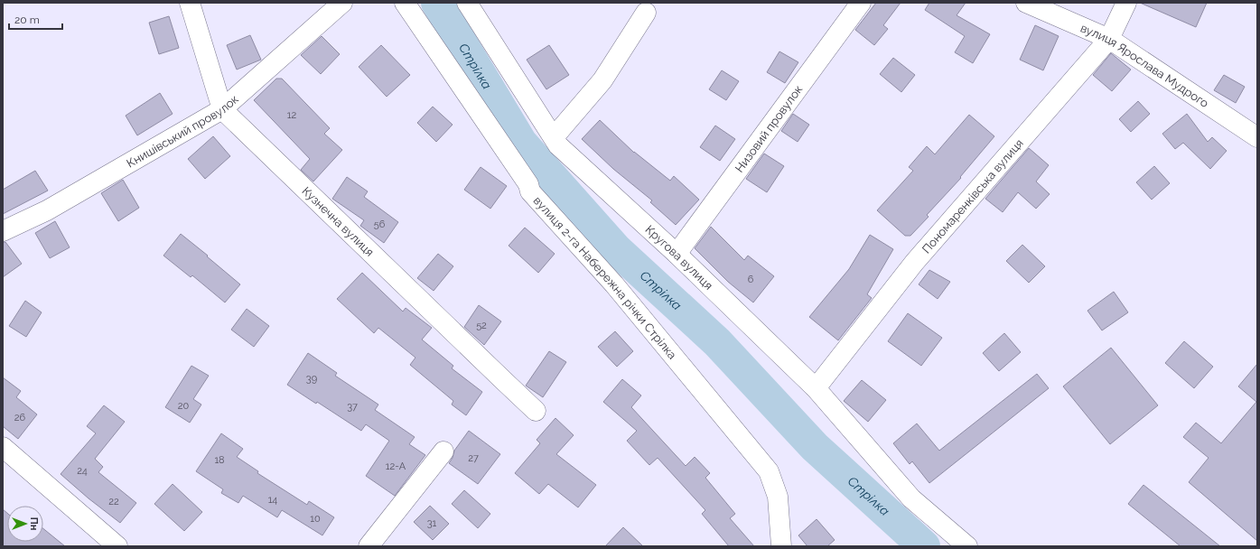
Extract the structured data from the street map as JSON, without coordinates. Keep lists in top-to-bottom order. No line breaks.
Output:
{"streets":{"street":["вулиця Ярослава Мудрого","Низовий провулок","Книшівський провулок","Пономаренківська вулиця","Кузнечна вулиця","Кругова вулиця","вулиця 2-га Набережна річки Стрілка"]},"crossings":[["вулиця Ярослава Мудрого","Пономаренківська вулиця"],["Низовий провулок","Кругова вулиця"],["Книшівський провулок","Кузнечна вулиця"],["Пономаренківська вулиця","Кругова вулиця"]],"water":["Стрілка"],"house_numbers":["12","56","6","52","39","20","37","26","27","18","12-А","24","14","22","10","31"],"scale_bar":"20 m","north":"right"}
